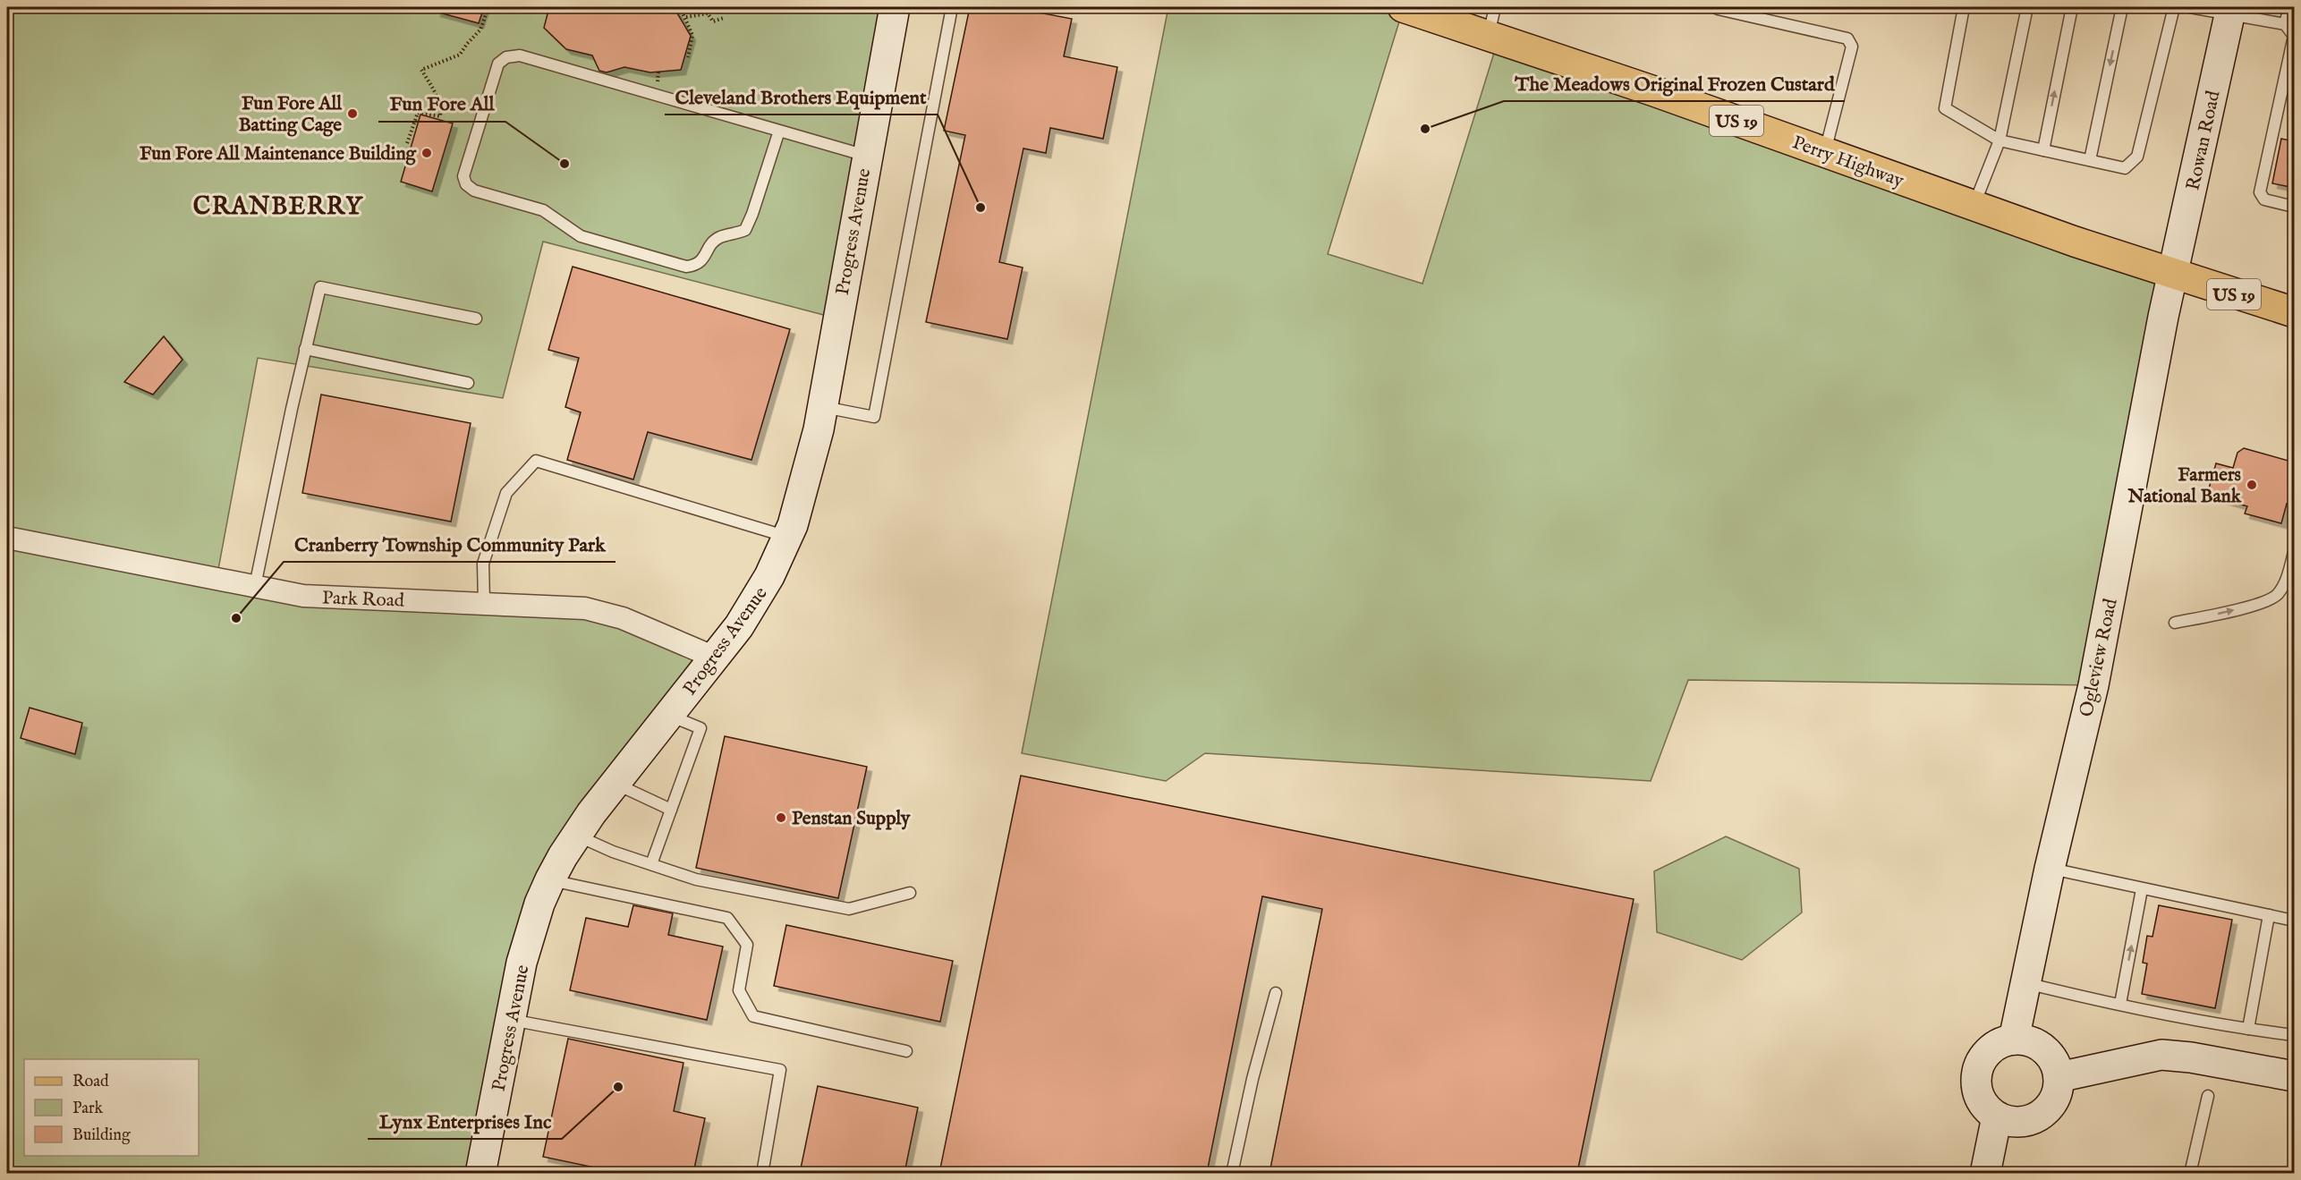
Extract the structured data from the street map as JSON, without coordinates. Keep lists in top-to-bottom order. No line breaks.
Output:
{"streets":{"main road":["US 19","Perry Highway"],"street":["Rowan Road","Progress Avenue","Park Road","Ogleview Road"]},"crossings":[["Rowan Road","Perry Highway"],["Rowan Road","Ogleview Road"],["Perry Highway","Ogleview Road"],["Progress Avenue","Park Road"]],"districts":["CRANBERRY"],"places":["Fun Fore All Batting Cage","The Meadows Original Frozen Custard","Fun Fore All Maintenance Building","Fun Fore All","Cleveland Brothers Equipment","Farmers National Bank","Cranberry Township Community Park","Penstan Supply","Lynx Enterprises Inc"],"legend":["Road","Park","Building"]}
